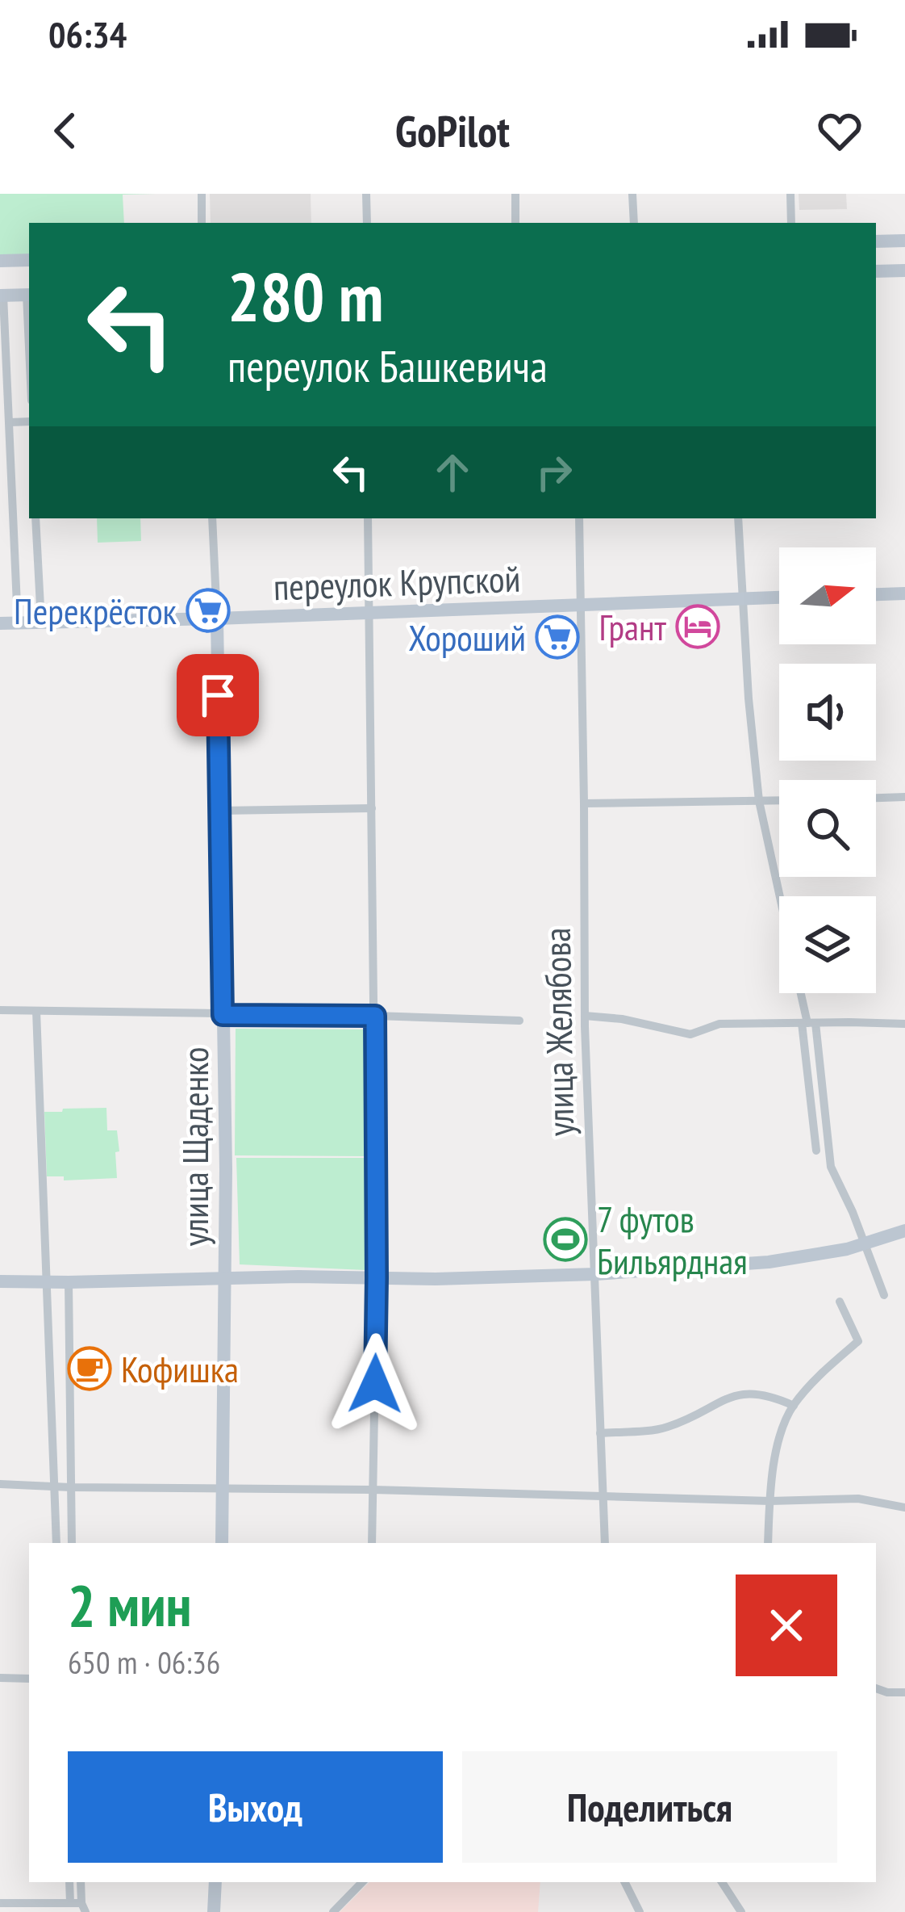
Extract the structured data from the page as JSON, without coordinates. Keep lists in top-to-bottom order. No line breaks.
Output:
{"streets":{"street":["переулок Крупской","улица Желябова","улица Щаденко"]},"crossings":[["переулок Крупской","улица Желябова"],["переулок Крупской","улица Щаденко"]],"places":{"supermarket":["Перекрёсток","Хороший"],"hotel":["Грант"],"sports":["7 футов Бильярдная"],"cafe":["Кофишка"]},"north":"right","page":{"status":"06:34","header":"GoPilot","turn":["280 m","переулок Башкевича"],"heading":["2 мин","650 m · 06:36"],"buttons":["Выход","Поделиться"]}}
